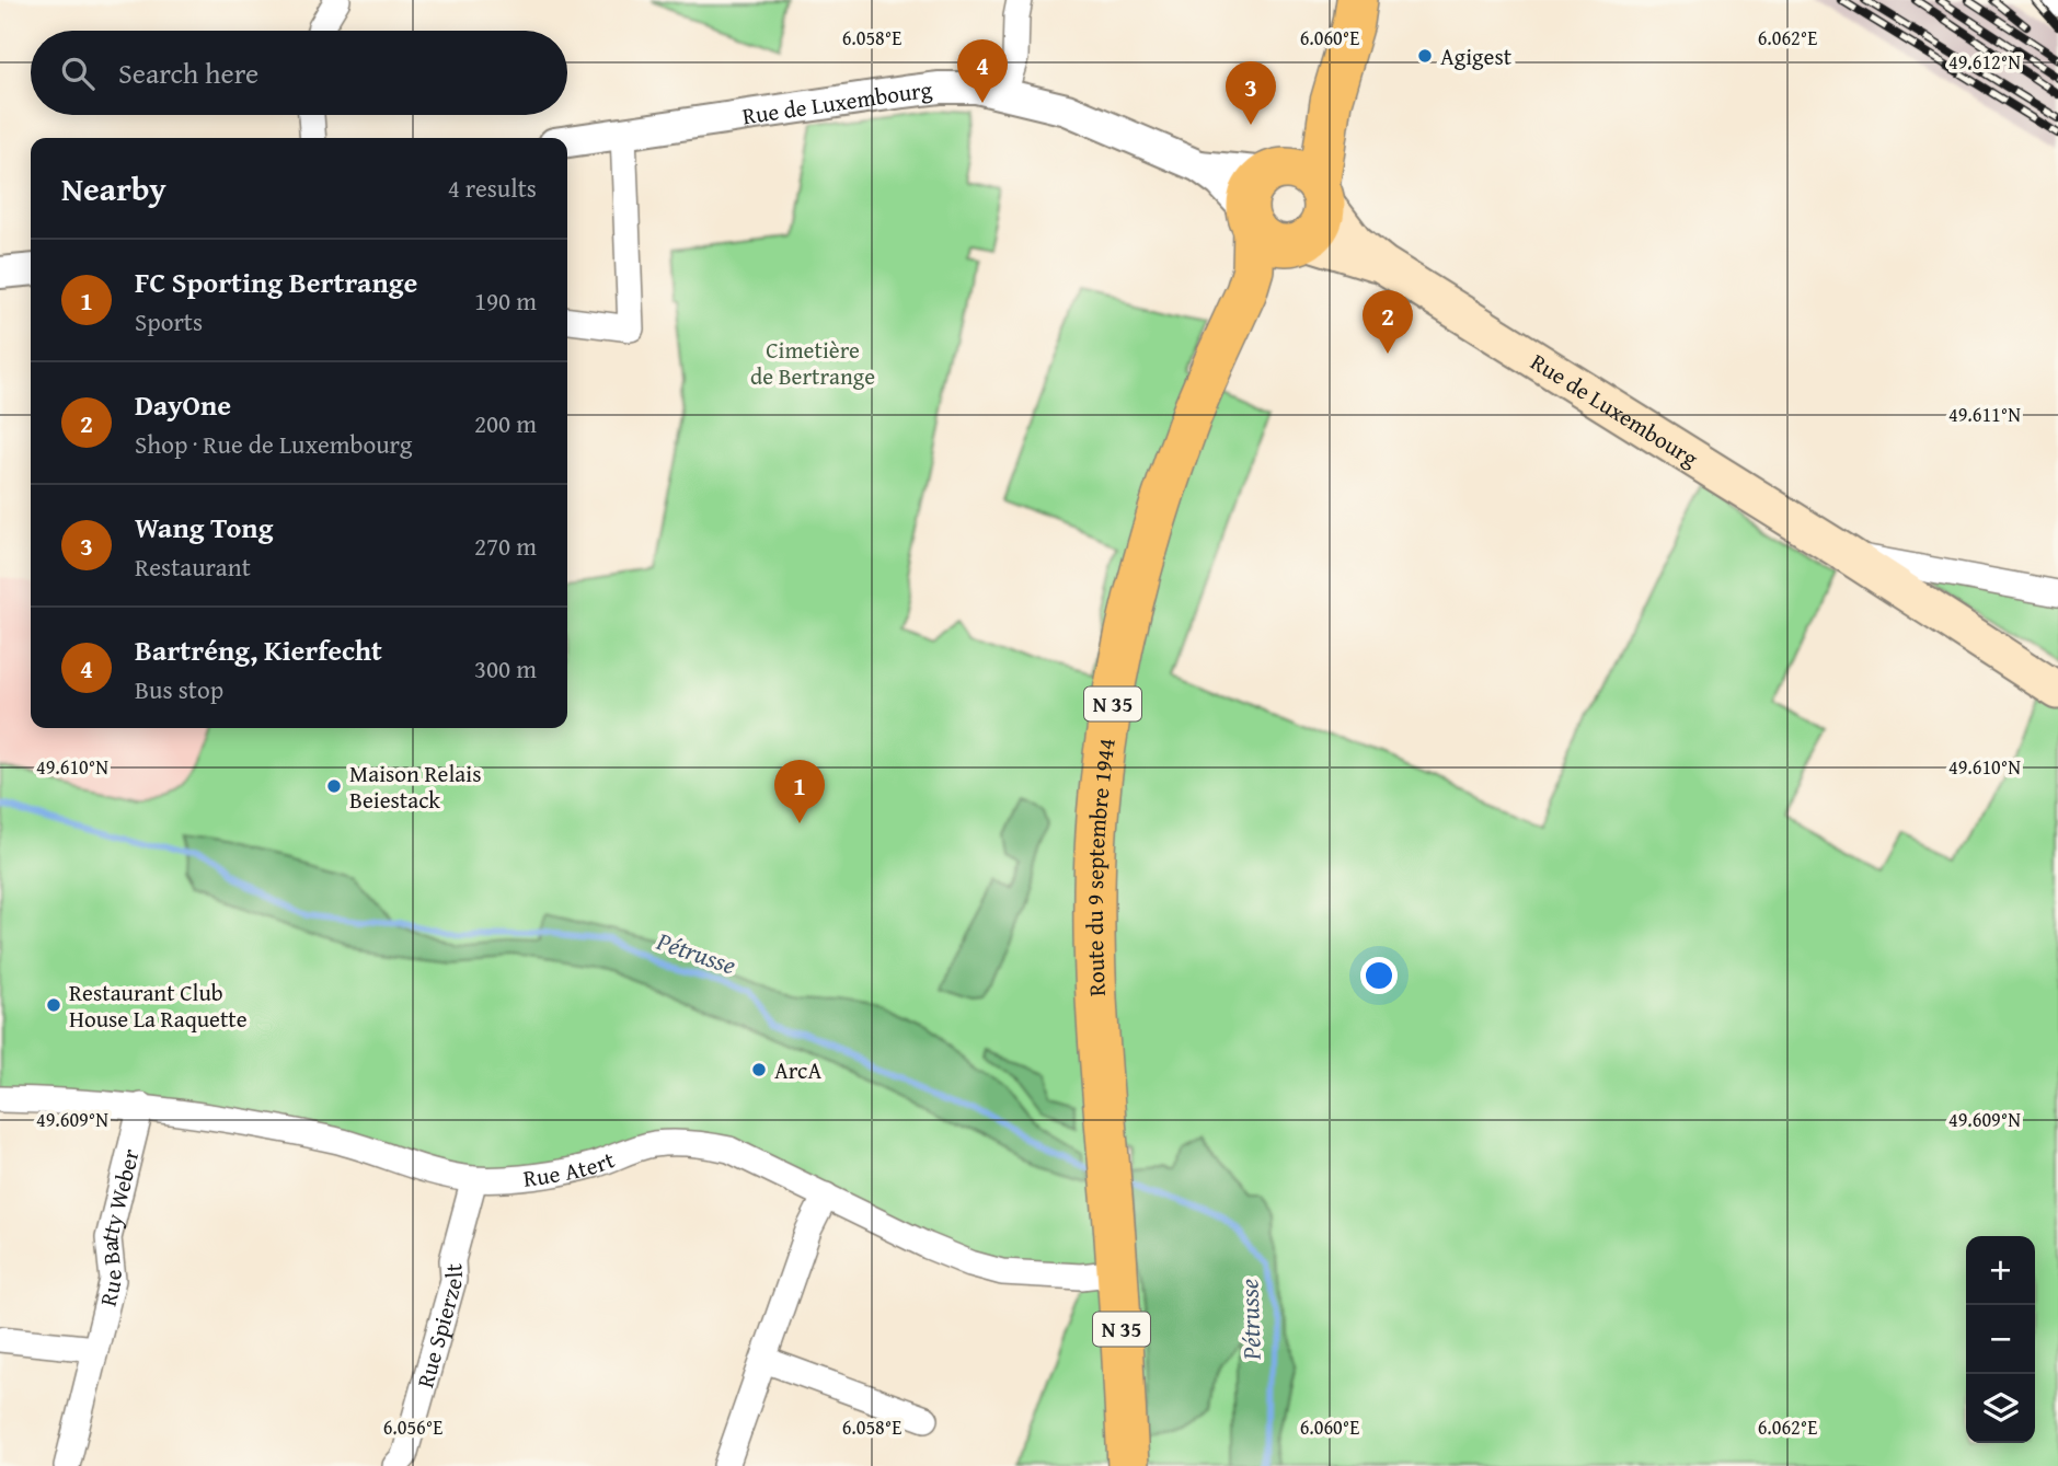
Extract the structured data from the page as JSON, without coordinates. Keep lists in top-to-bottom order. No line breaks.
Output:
{"streets":{"main road":["Rue de Luxembourg","N 35","Route du 9 septembre 1944"],"street":["Rue Atert","Rue Batty Weber","Rue Spierzelt"]},"crossings":[["Rue de Luxembourg","Route du 9 septembre 1944"],["Route du 9 septembre 1944","Rue Atert"],["Rue Atert","Rue Batty Weber"],["Rue Atert","Rue Spierzelt"]],"water":["Pétrusse"],"parks":["Cimetière de Bertrange"],"places":["Agigest","Maison Relais Beiestack","Restaurant Club House La Raquette","ArcA"],"page":{"search":"Search here","pins":["4","3","2","1"],"heading":["Nearby","4 results"],"list":[{"mark":"1","name":"FC Sporting Bertrange","note":"Sports","value":"190 m"},{"mark":"2","name":"DayOne","note":"Shop · Rue de Luxembourg","value":"200 m"},{"mark":"3","name":"Wang Tong","note":"Restaurant","value":"270 m"},{"mark":"4","name":"Bartréng, Kierfecht","note":"Bus stop","value":"300 m"}],"map_buttons":["+","−"]},"coordinates":["6.058°E","6.060°E","6.062°E","49.612°N","49.611°N","49.610°N","49.609°N","6.056°E"]}
